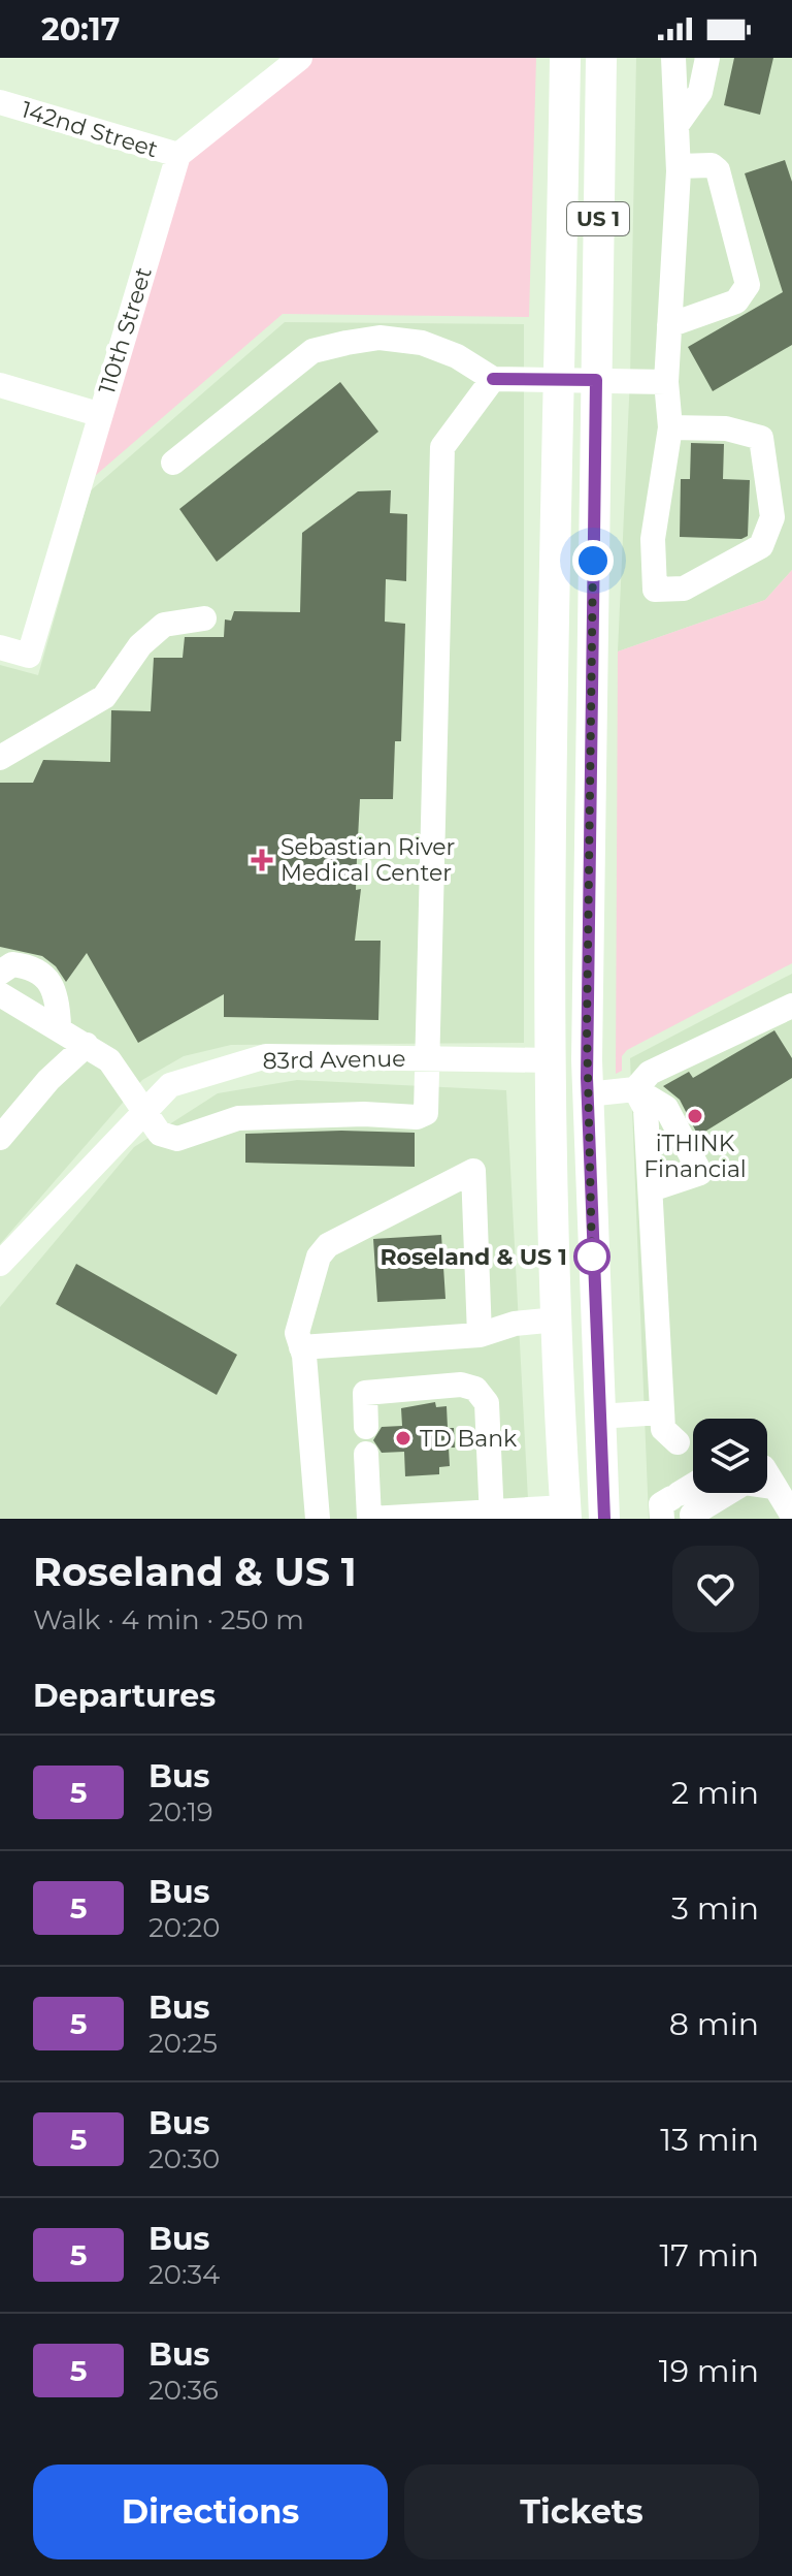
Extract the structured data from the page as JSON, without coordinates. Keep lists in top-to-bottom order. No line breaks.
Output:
{"streets":{"main road":["US 1"],"street":["142nd Street","110th Street","83rd Avenue"]},"crossings":[["142nd Street","110th Street"],["US 1","83rd Avenue"]],"places":{"health":["Sebastian River Medical Center"],"other":["iTHINK Financial","Roseland & US 1","TD Bank"]},"lines":["bus line 5"],"page":{"status":"20:17","heading":[["Roseland & US 1","Walk · 4 min · 250 m"],"Departures"],"list":[{"mark":"5","name":"Bus","note":"20:19","value":"2 min"},{"mark":"5","name":"Bus","note":"20:20","value":"3 min"},{"mark":"5","name":"Bus","note":"20:25","value":"8 min"},{"mark":"5","name":"Bus","note":"20:30","value":"13 min"},{"mark":"5","name":"Bus","note":"20:34","value":"17 min"},{"mark":"5","name":"Bus","note":"20:36","value":"19 min"}],"buttons":["Directions","Tickets"]}}
